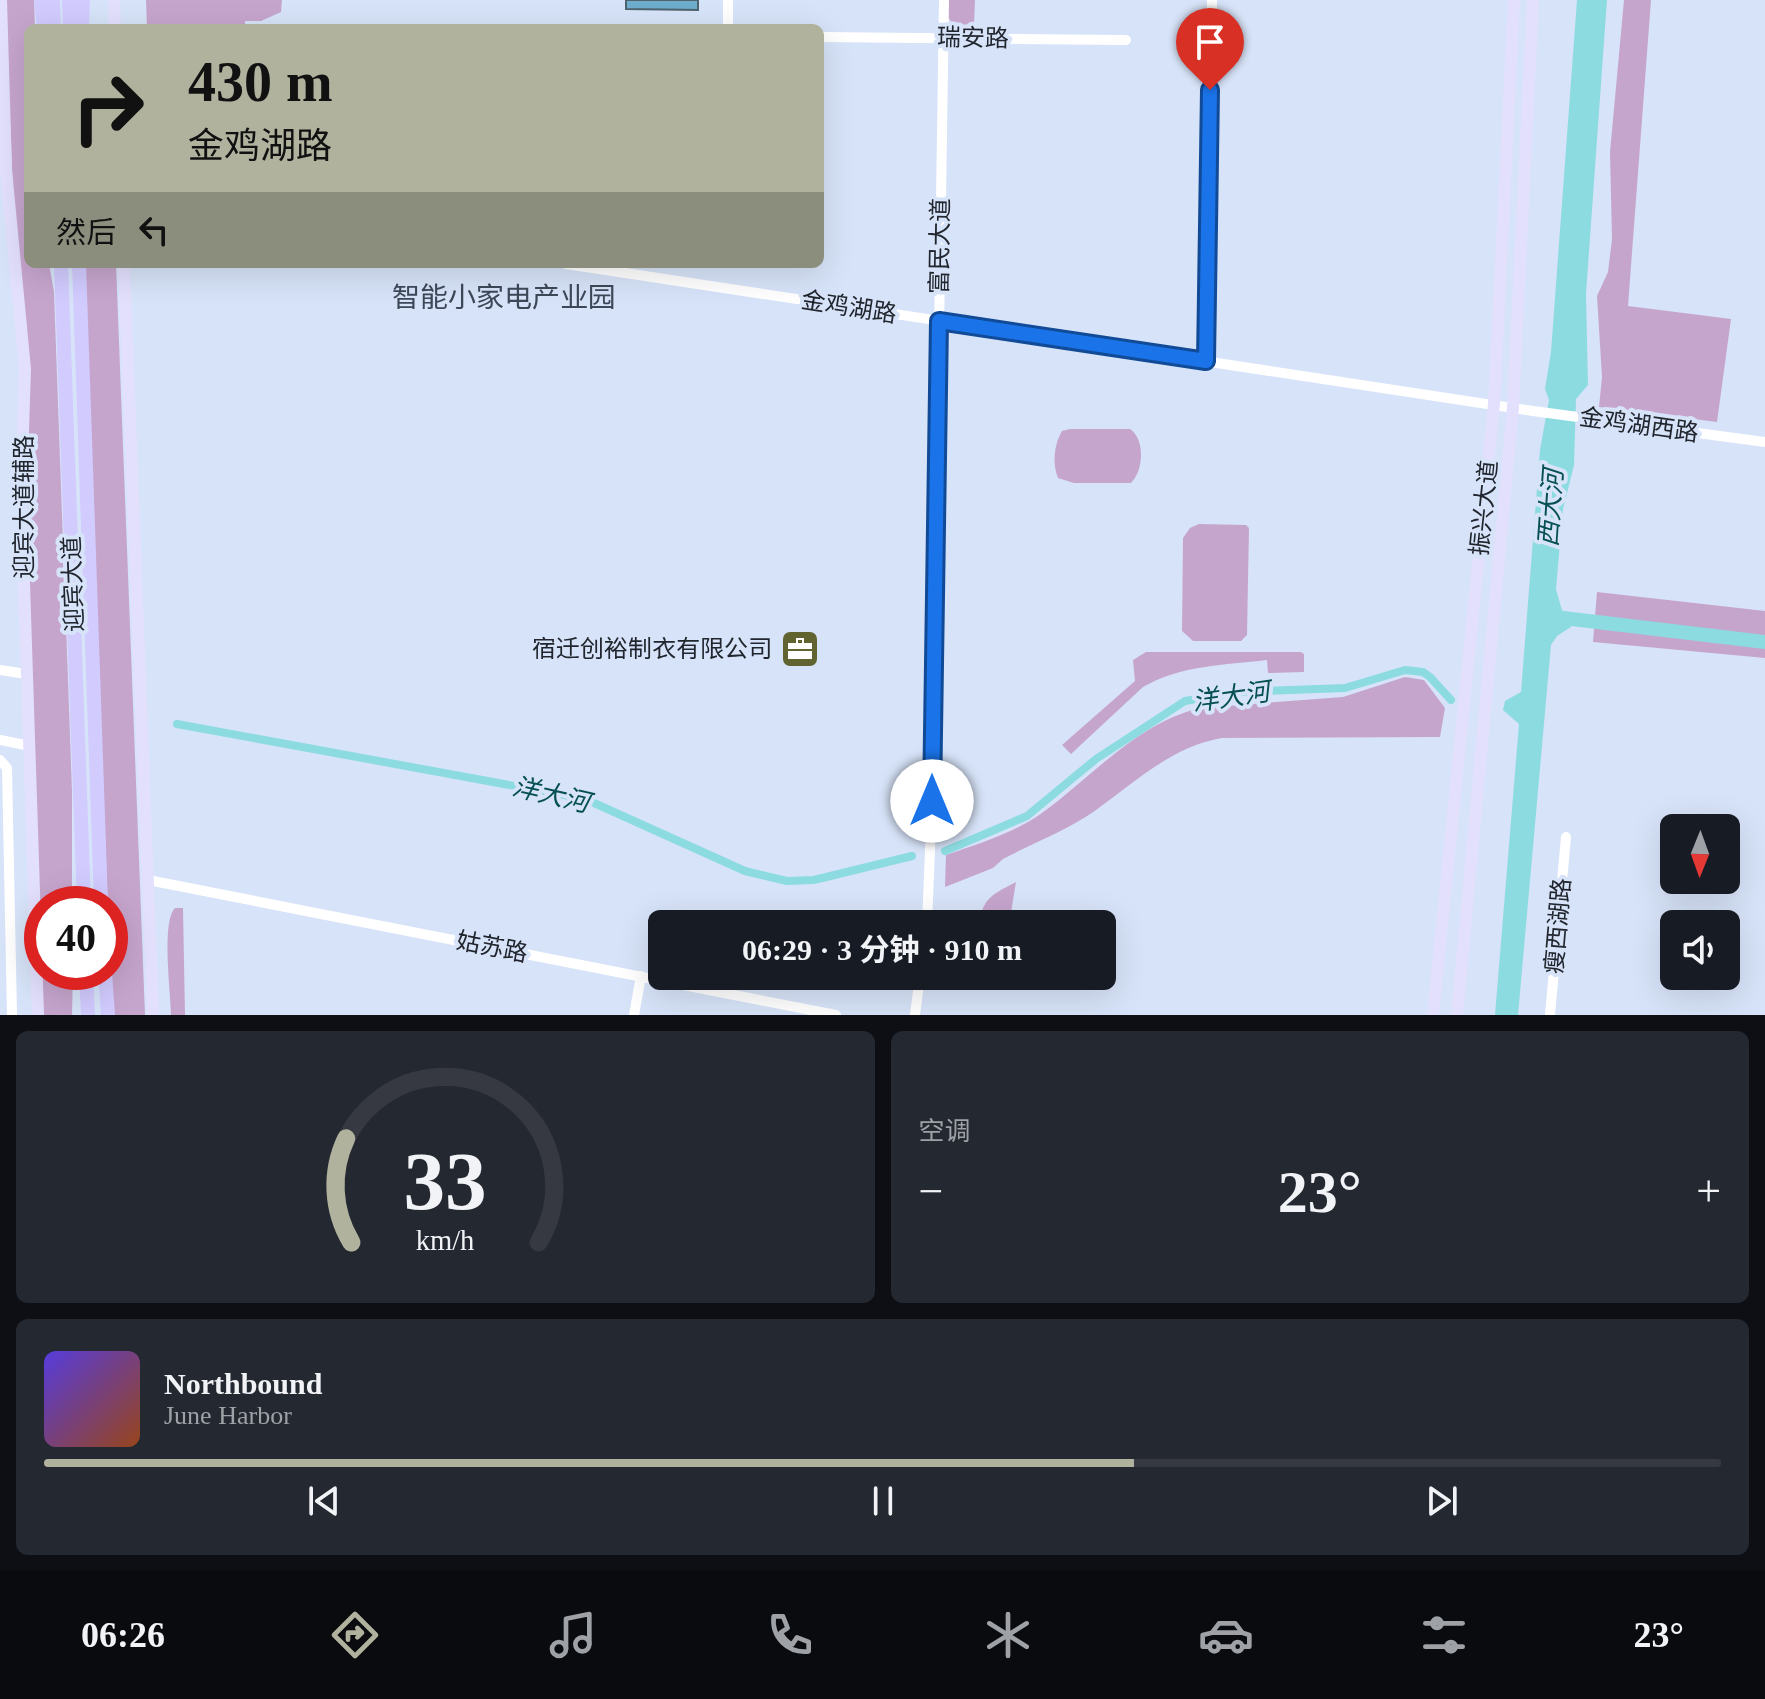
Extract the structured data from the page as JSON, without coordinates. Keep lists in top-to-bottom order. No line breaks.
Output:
{"streets":{"highway":["迎宾大道"],"main road":["迎宾大道辅路","振兴大道"],"street":["瑞安路","富民大道","金鸡湖路","金鸡湖西路","瘦西湖路","姑苏路"]},"crossings":[["瑞安路","富民大道"],["富民大道","金鸡湖路"],["金鸡湖路","金鸡湖西路"],["金鸡湖路","振兴大道"],["金鸡湖西路","振兴大道"]],"districts":["智能小家电产业园"],"water":["西大河","洋大河"],"places":{"office":["宿迁创裕制衣有限公司"]},"north":"bottom","page":{"turn":["430 m","金鸡湖路"],"then":"然后","limit":"40","trip":"06:29 · 3 分钟 · 910 m","tile":"空调","heat":["−","23°","+"],"song":["Northbound","June Harbor"],"tabs":["06:26","23°"],"gauge":["33","km/h"]}}
